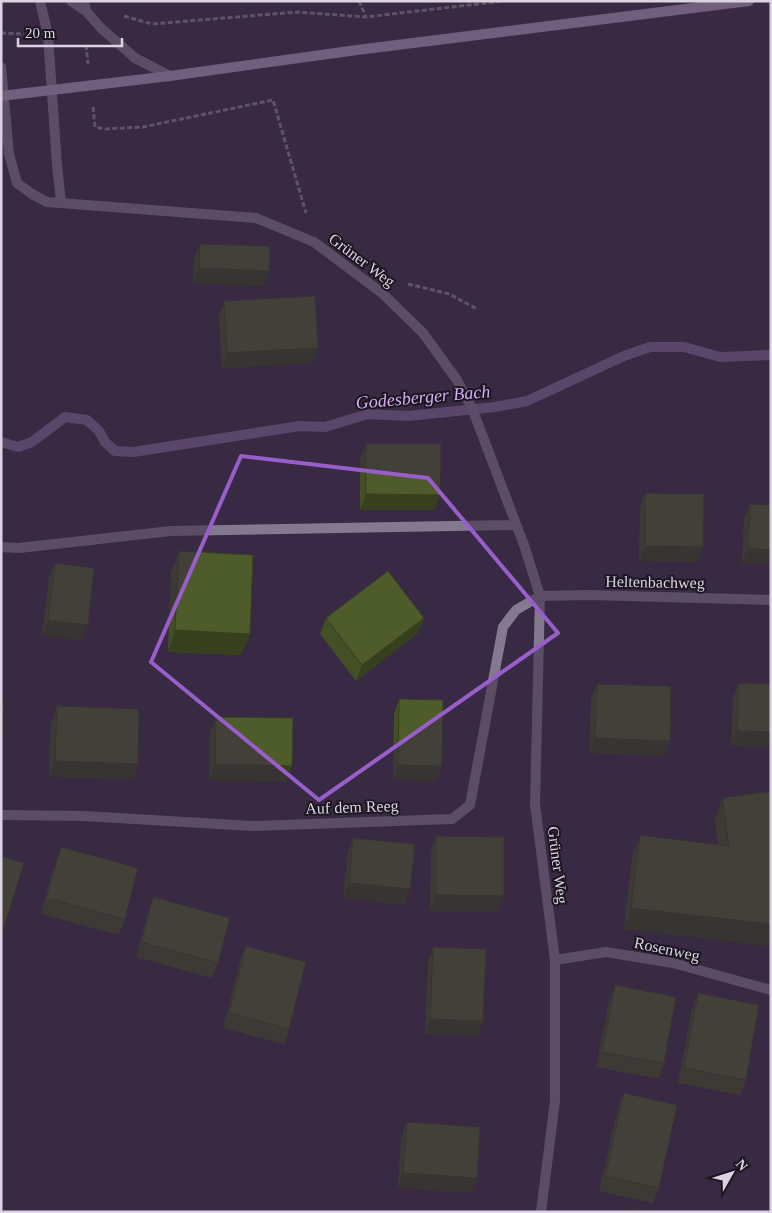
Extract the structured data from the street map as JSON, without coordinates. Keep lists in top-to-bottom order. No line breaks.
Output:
{"streets":{"street":["Grüner Weg","Heltenbachweg","Auf dem Reeg","Rosenweg"]},"crossings":[["Grüner Weg","Heltenbachweg"],["Grüner Weg","Auf dem Reeg"],["Grüner Weg","Rosenweg"],["Heltenbachweg","Auf dem Reeg"]],"water":["Godesberger Bach"],"scale_bar":"20 m","north":"top right"}
